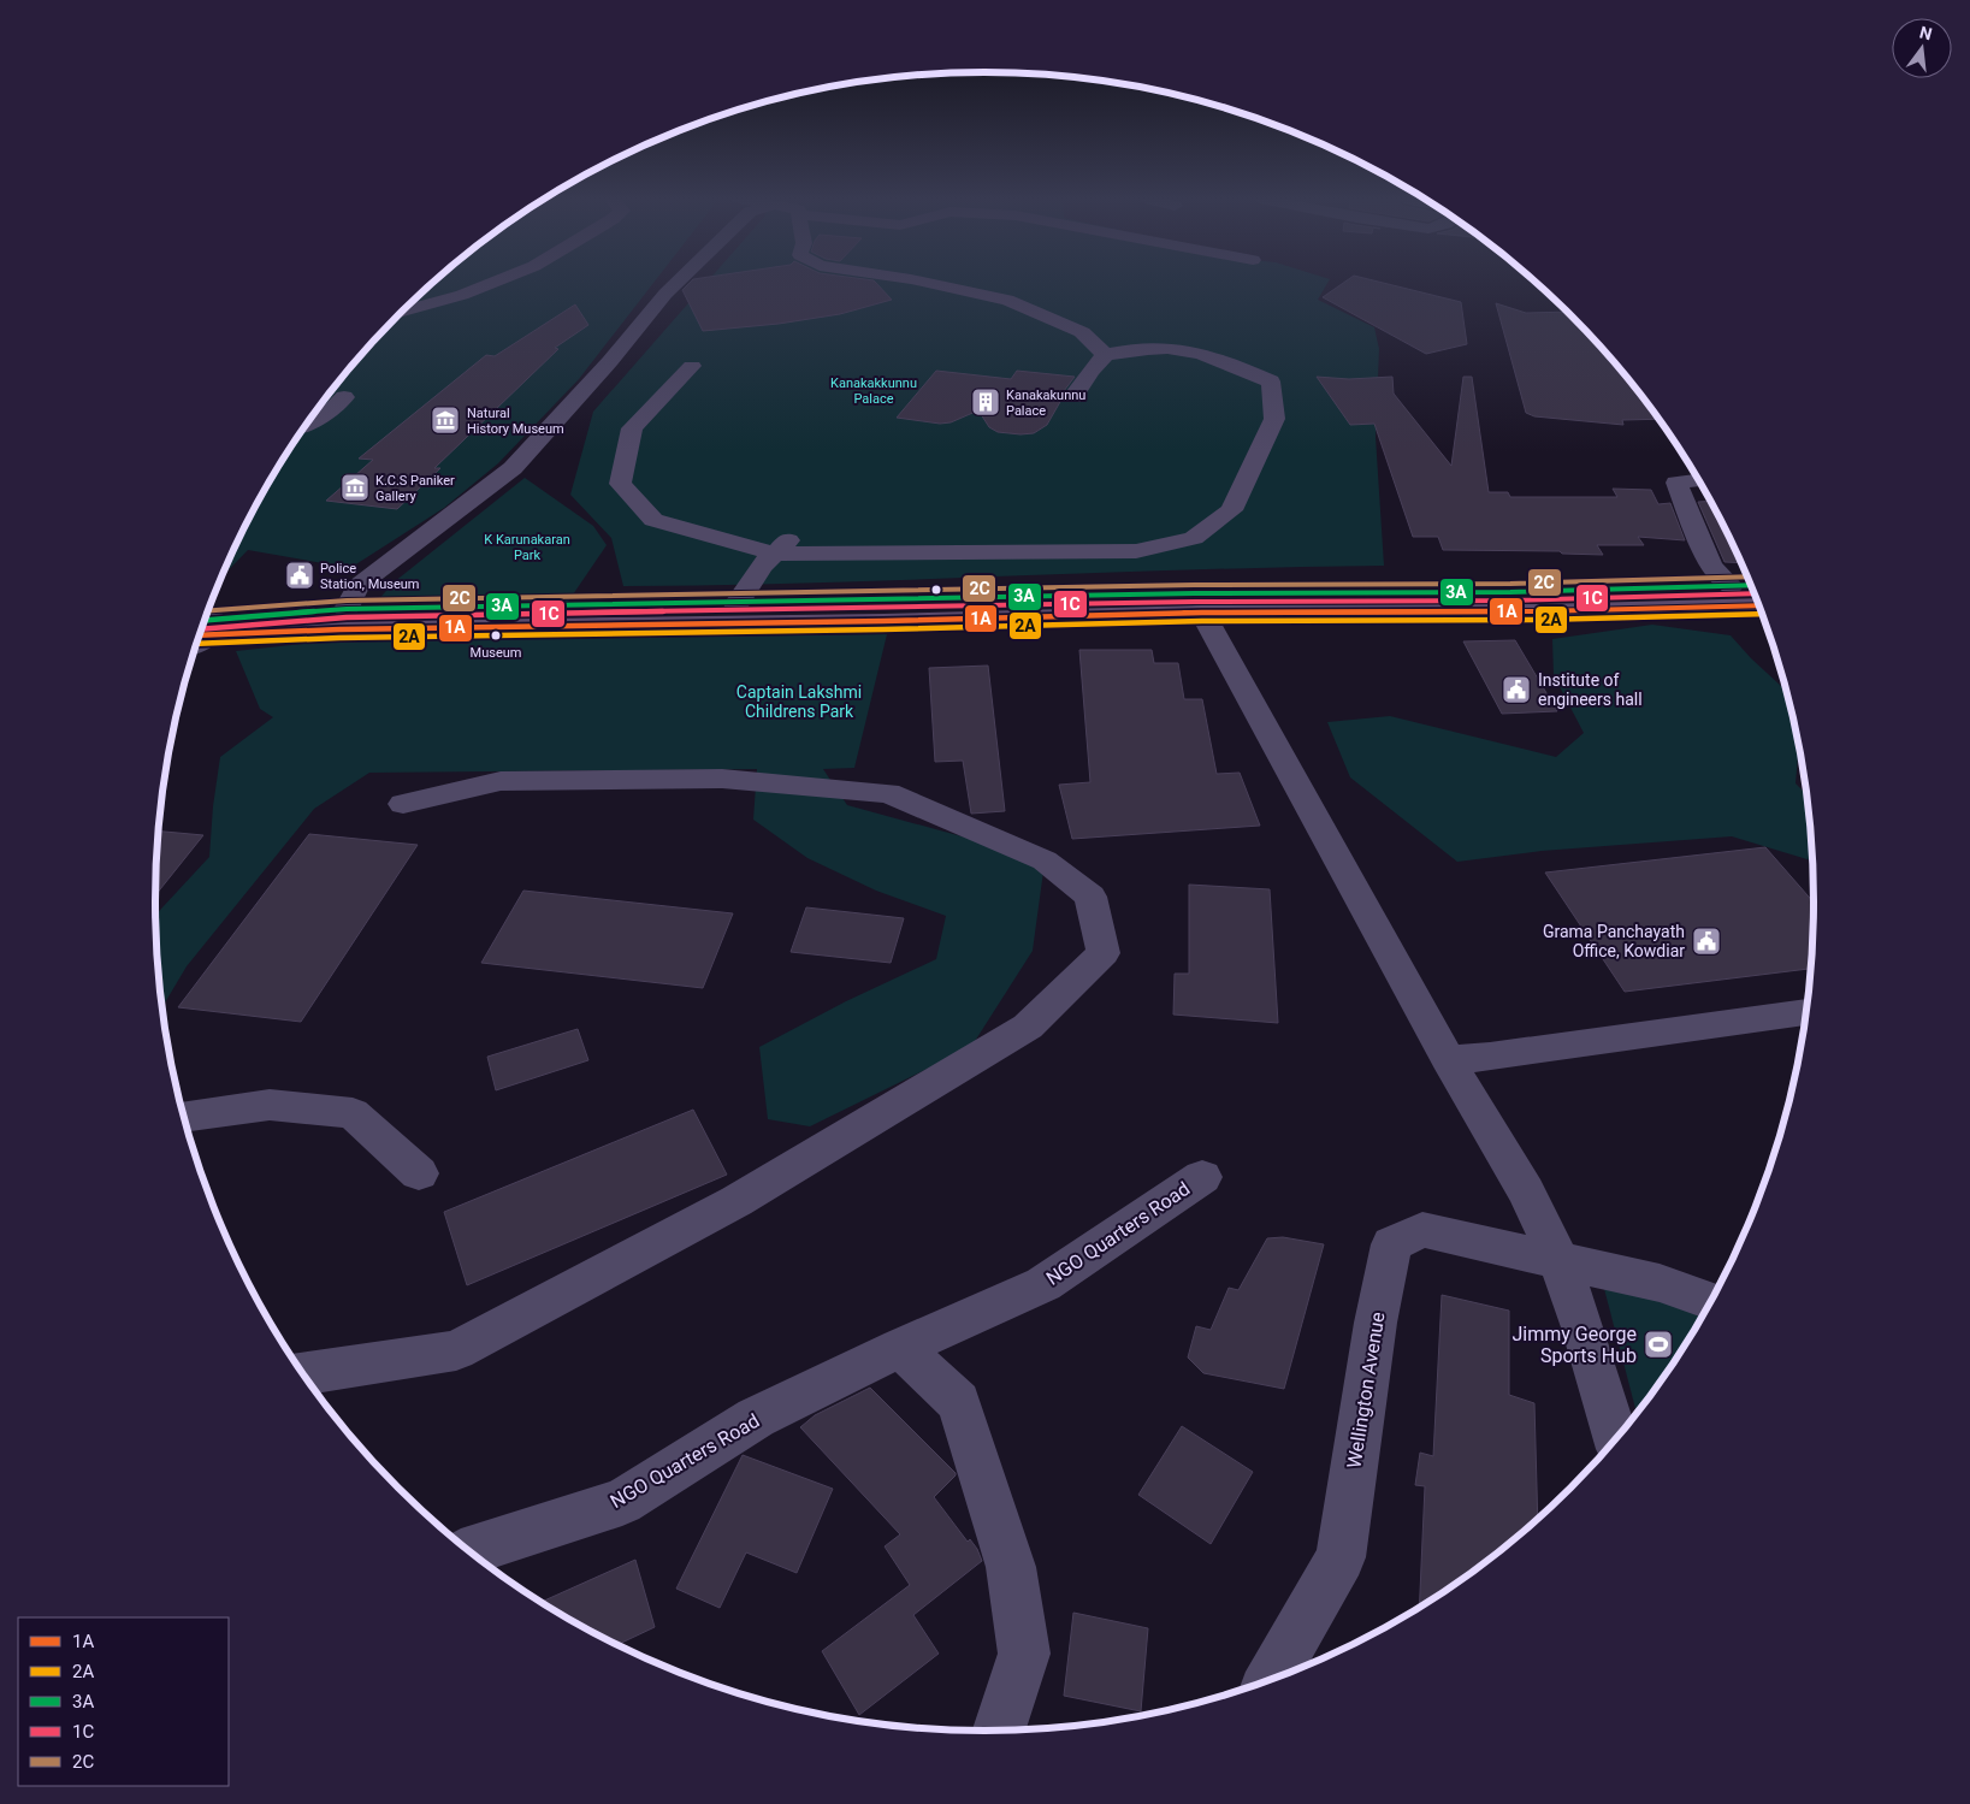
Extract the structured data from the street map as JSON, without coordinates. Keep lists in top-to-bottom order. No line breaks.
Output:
{"streets":{"street":["NGO Quarters Road","Wellington Avenue"]},"parks":["Kanakakkunnu Palace","K Karunakaran Park","Captain Lakshmi Childrens Park"],"places":{"building":["Kanakakunnu Palace"],"museum":["Natural History Museum","K.C.S Paniker Gallery"],"public building":["Police Station, Museum","Institute of engineers hall","Grama Panchayath Office, Kowdiar"],"other":["Museum"],"sports":["Jimmy George Sports Hub"]},"lines":["transit line 2C","transit line 3A","transit line 1C","transit line 1A","transit line 2A"],"legend":["1A","2A","3A","1C","2C"],"north":"top"}
